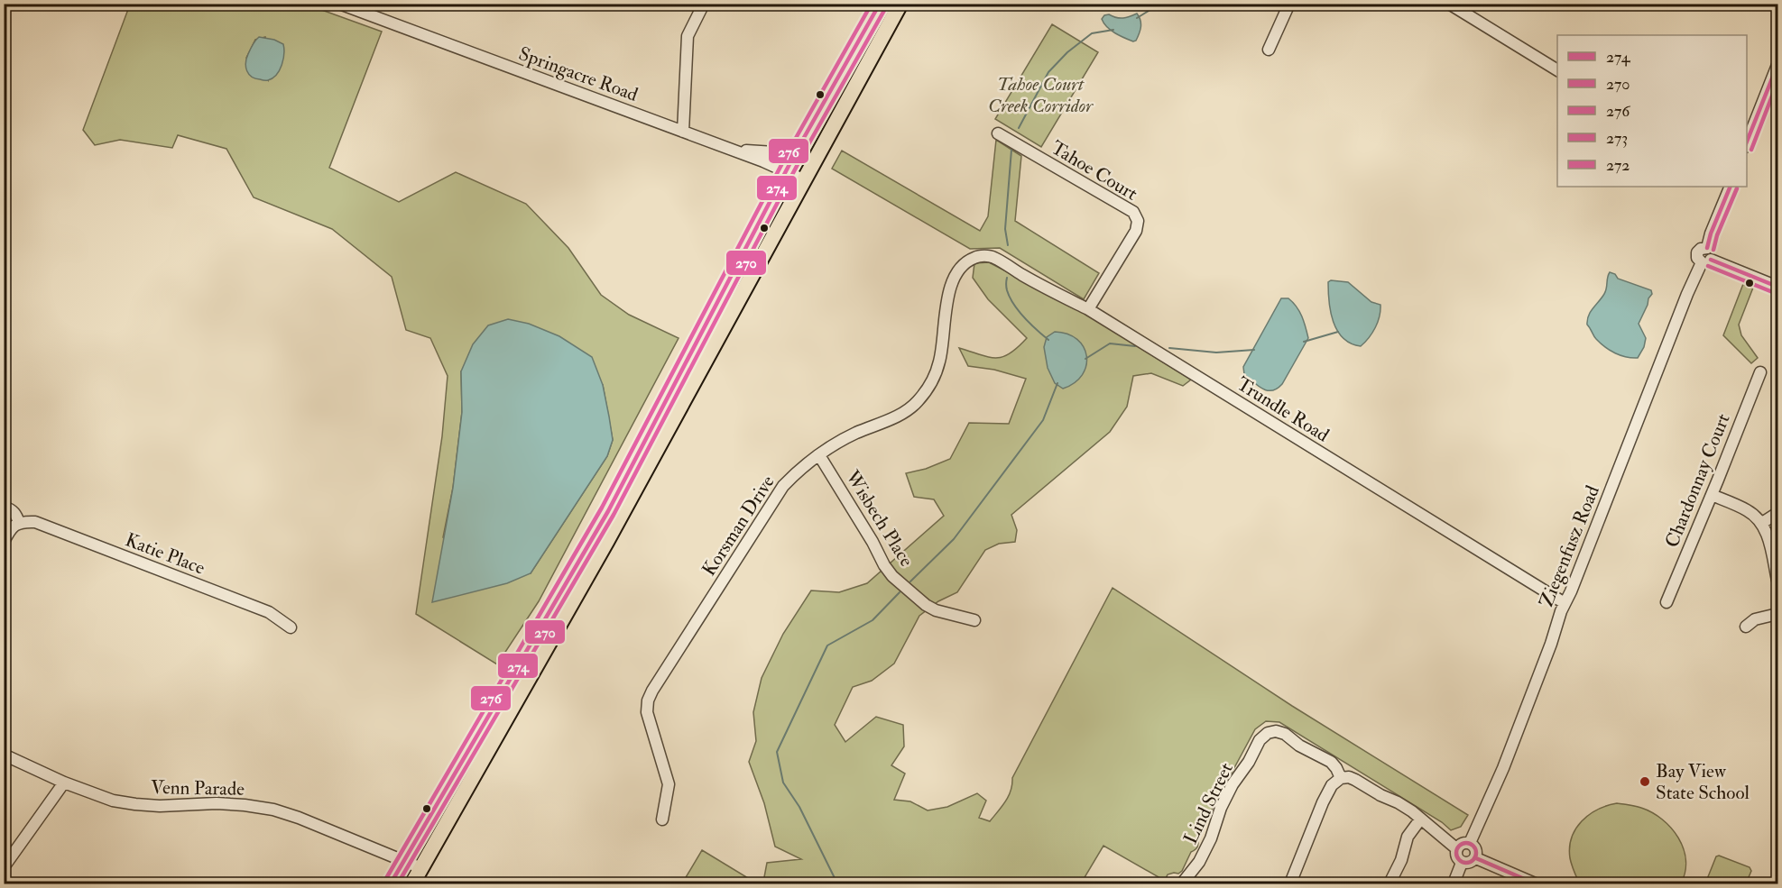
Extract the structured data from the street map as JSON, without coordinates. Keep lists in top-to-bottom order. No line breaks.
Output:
{"streets":{"street":["Springacre Road","Tahoe Court","Trundle Road","Chardonnay Court","Wisbech Place","Korsman Drive","Ziegenfusz Road","Katie Place","Venn Parade","Lind Street"]},"crossings":[["Tahoe Court","Trundle Road"],["Trundle Road","Korsman Drive"],["Trundle Road","Ziegenfusz Road"],["Wisbech Place","Korsman Drive"]],"parks":["Tahoe Court Creek Corridor"],"places":["Bay View State School"],"lines":["transit line 274","transit line 276","transit line 270","transit line 273","transit line 272"],"legend":["274","270","276","273","272"]}
